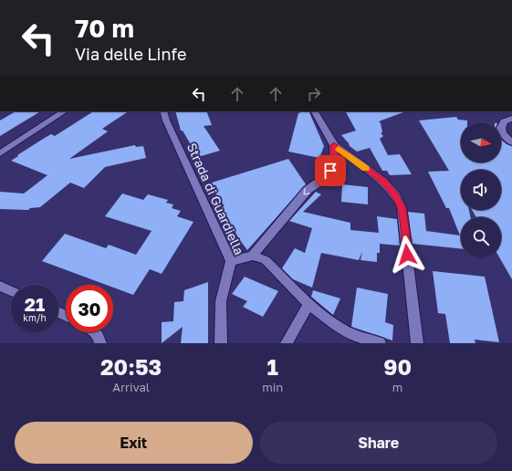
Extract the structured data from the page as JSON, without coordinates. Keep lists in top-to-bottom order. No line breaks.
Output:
{"streets":{"street":["Strada di Guardiella"]},"north":"right","page":{"turn":["70 m","Via delle Linfe"],"speed":"21 km/h","limit":"30","eta":["20:53","Arrival","1","min","90","m"],"buttons":["Exit","Share"]}}
